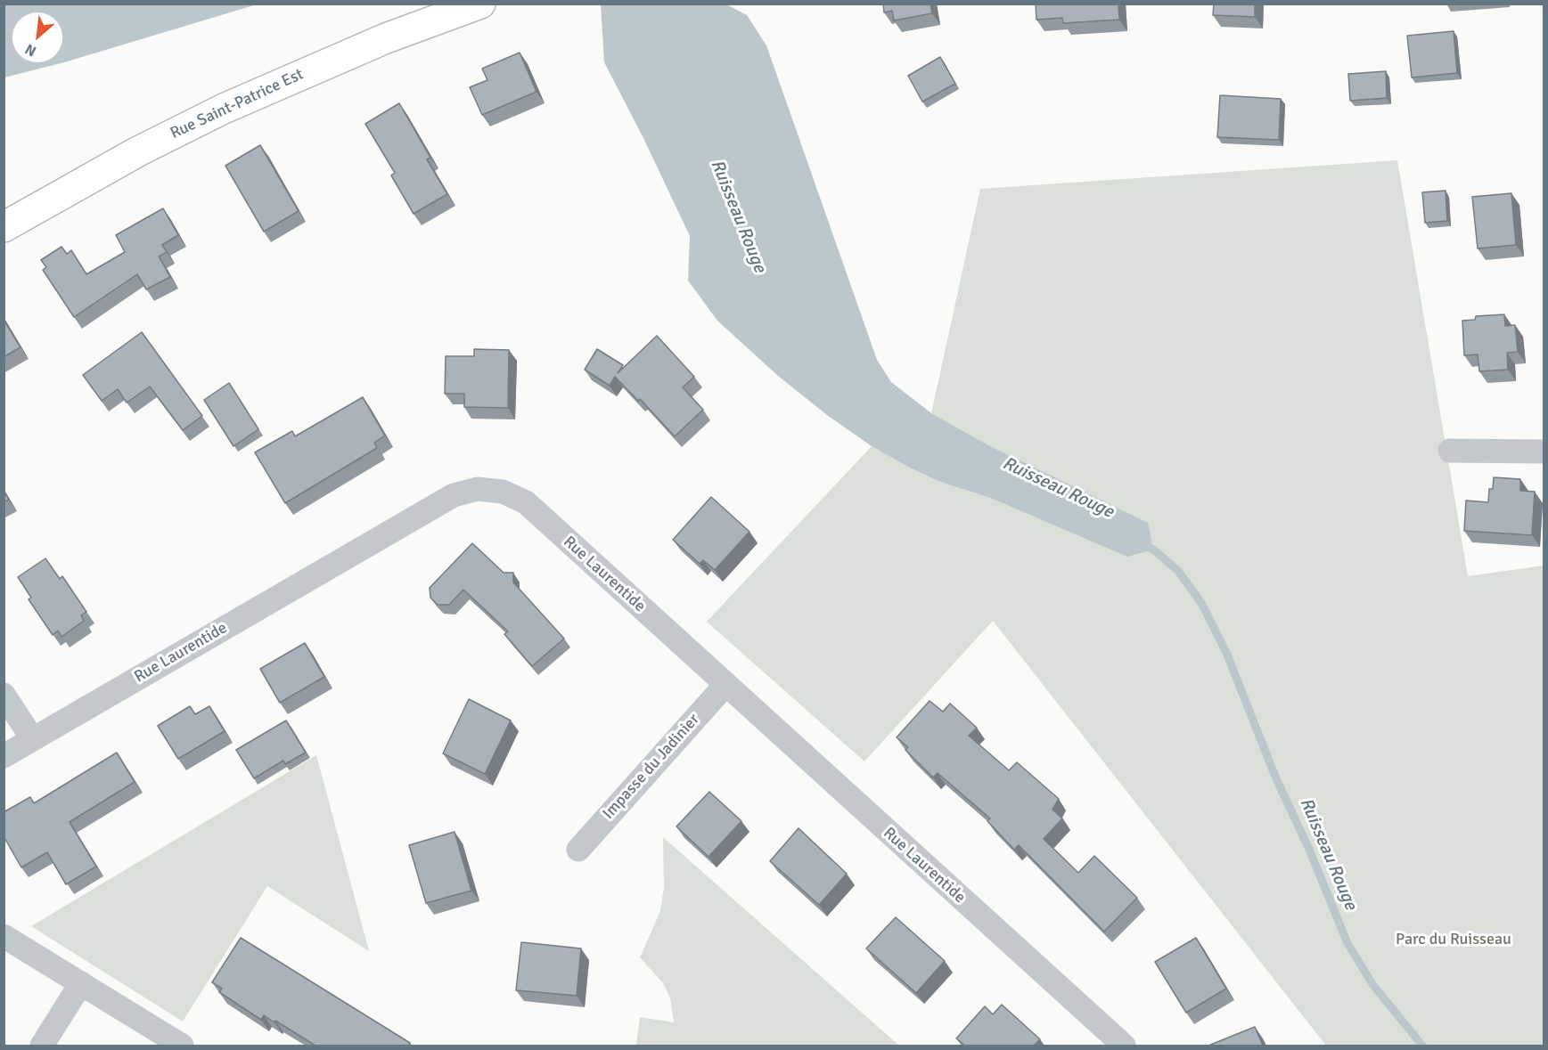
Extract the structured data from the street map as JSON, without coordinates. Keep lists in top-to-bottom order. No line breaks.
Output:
{"streets":{"street":["Rue Saint-Patrice Est","Rue Laurentide","Impasse du Jadinier"]},"crossings":[["Rue Laurentide","Impasse du Jadinier"]],"water":["Ruisseau Rouge"],"parks":["Parc du Ruisseau"],"north":"bottom left"}
